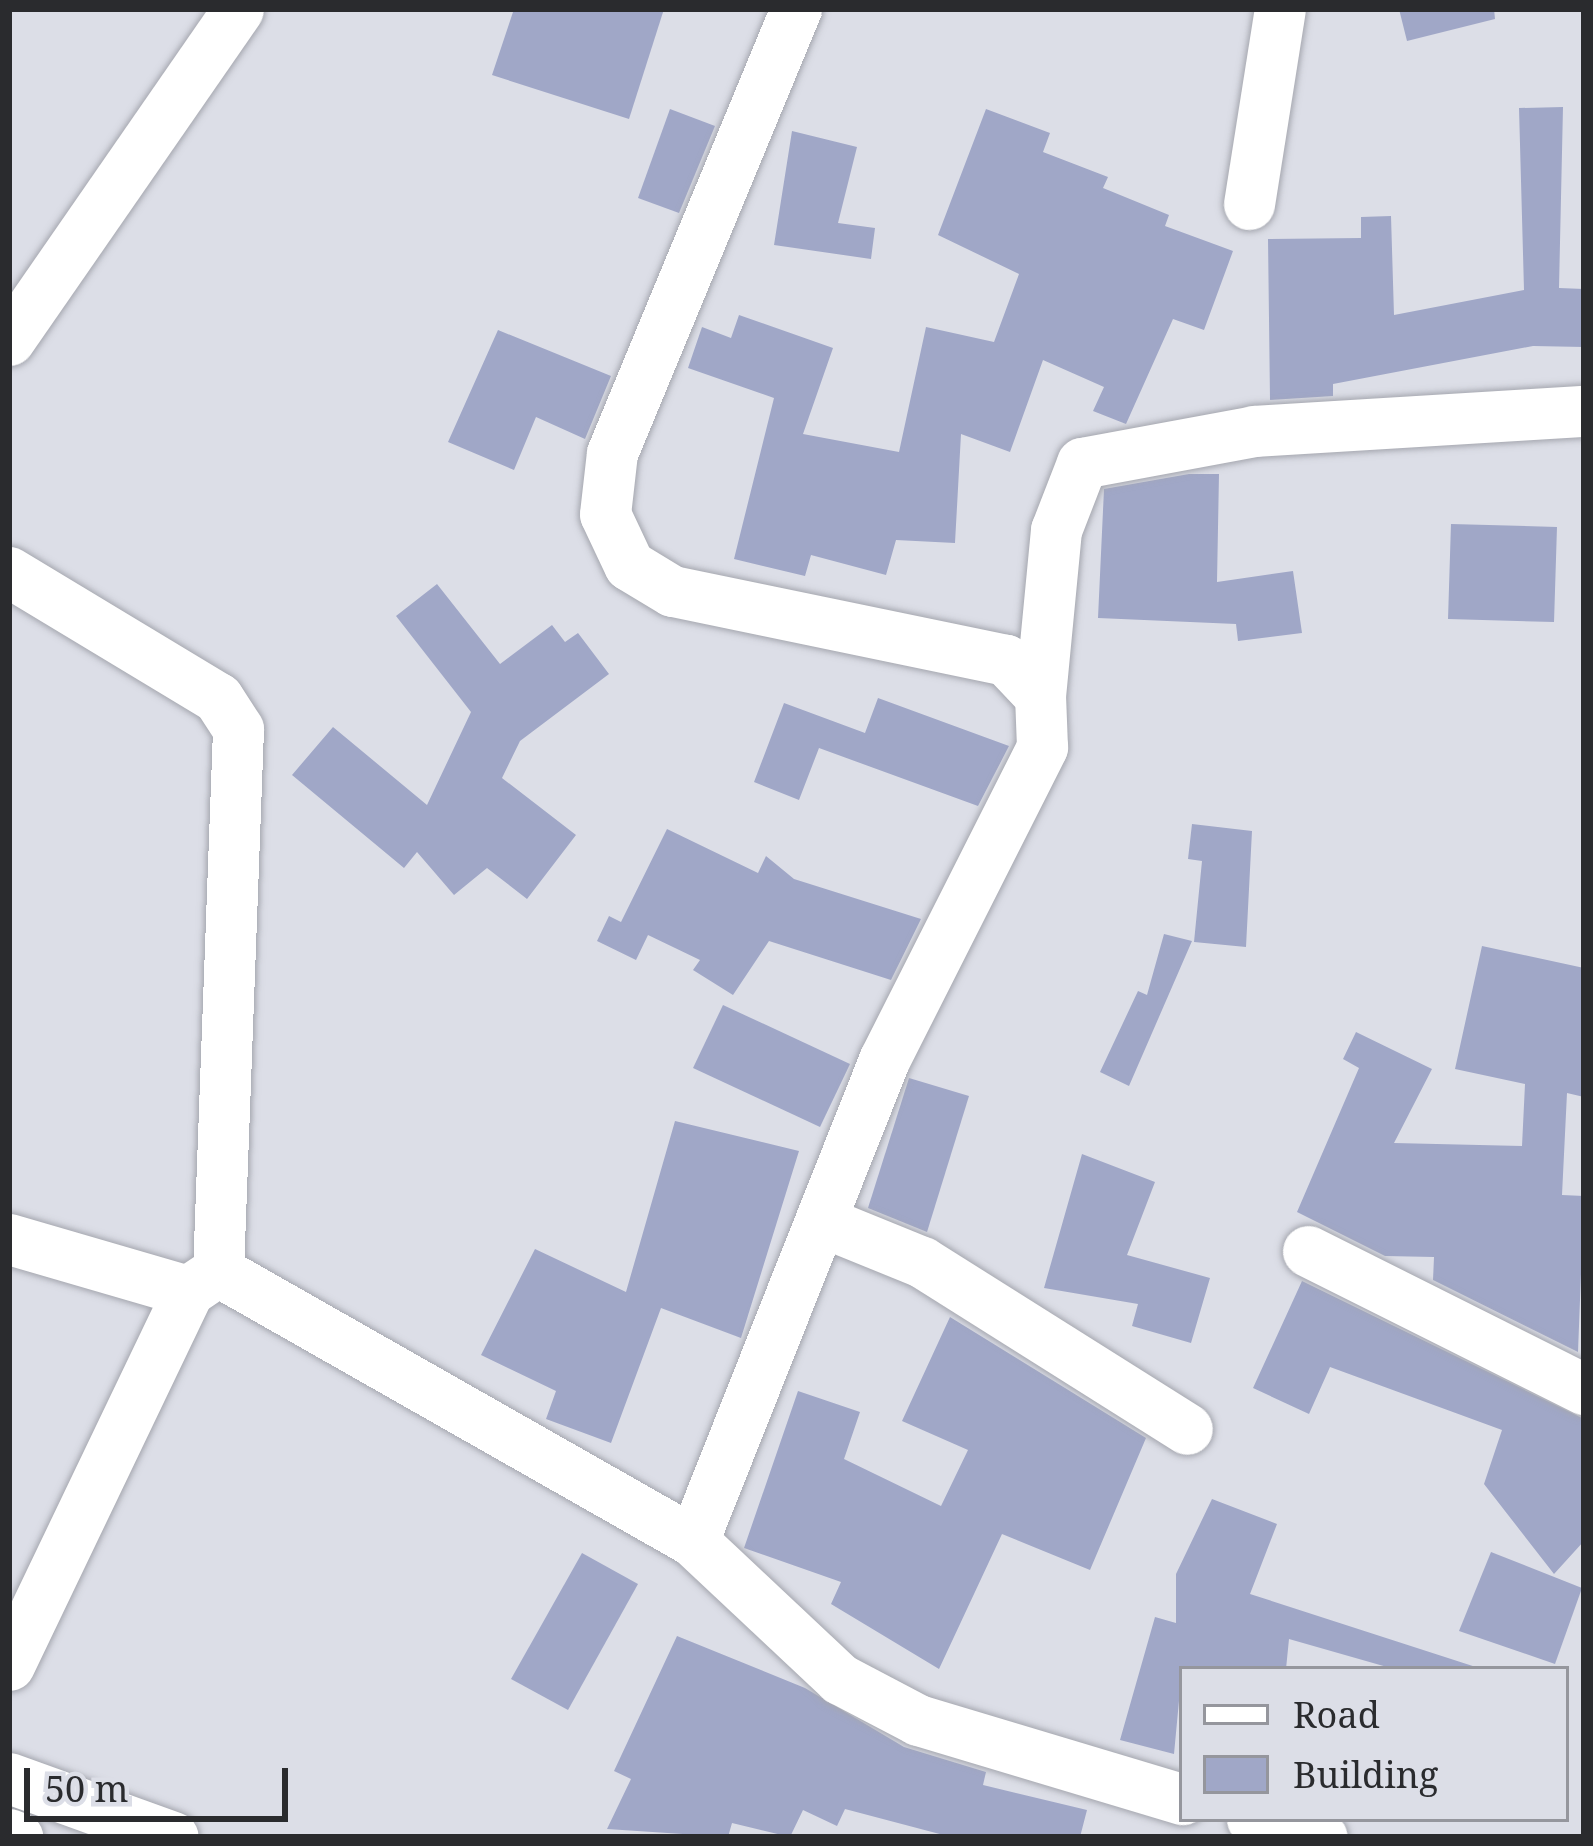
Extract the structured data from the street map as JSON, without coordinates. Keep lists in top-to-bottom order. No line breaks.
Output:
{"legend":["Road","Building"],"scale_bar":"50 m"}
